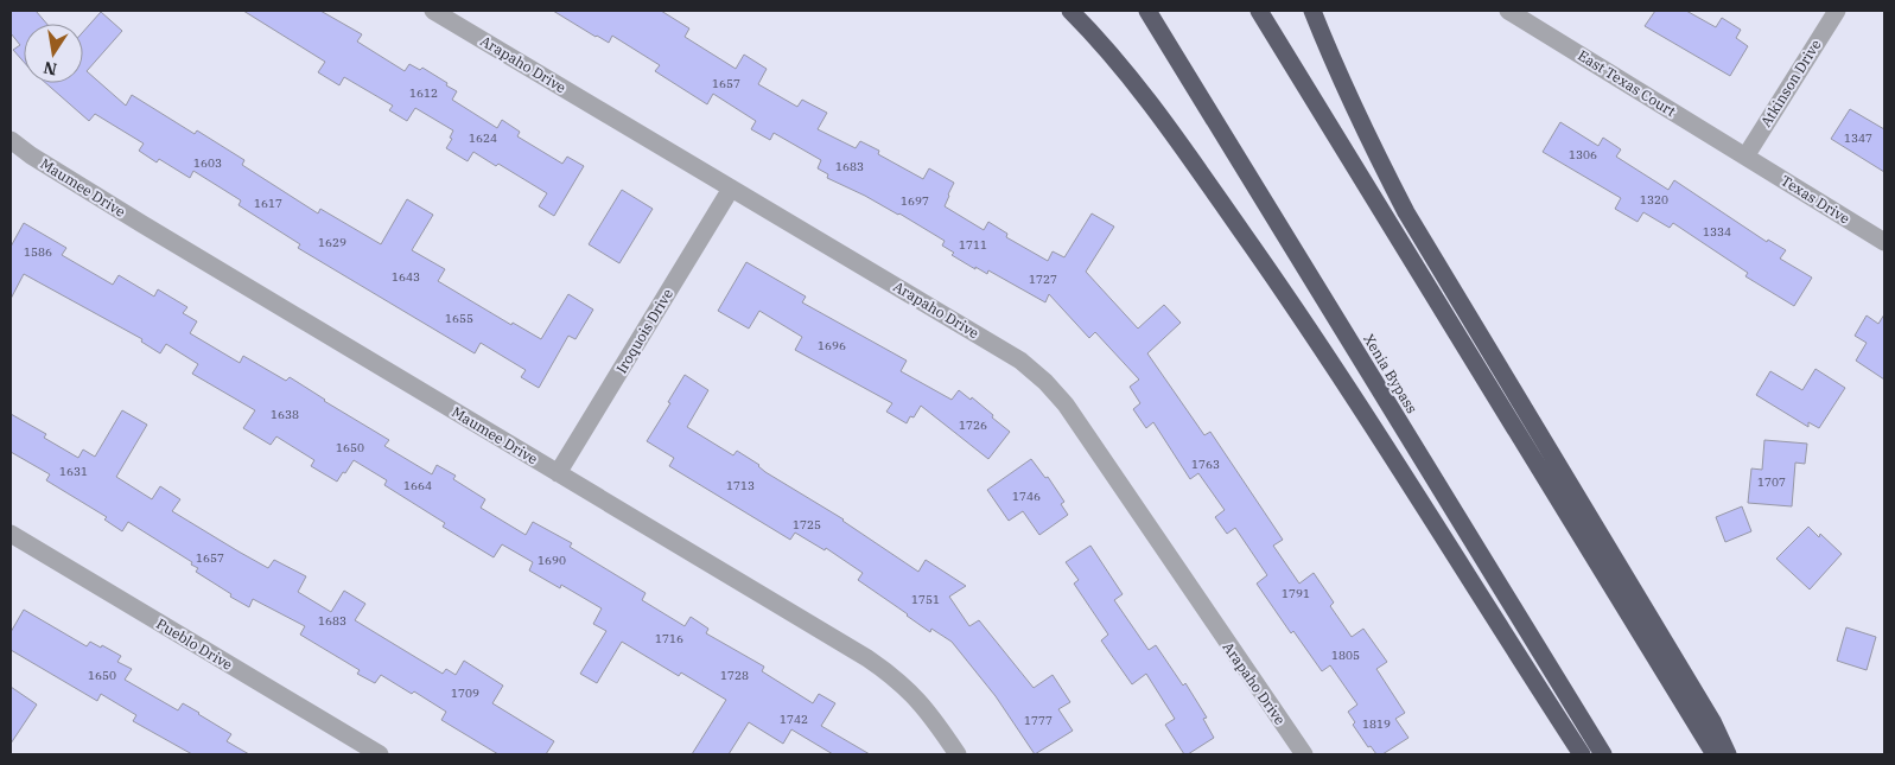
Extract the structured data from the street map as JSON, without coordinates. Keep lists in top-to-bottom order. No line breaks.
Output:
{"streets":{"highway":["Xenia Bypass"],"street":["Arapaho Drive","East Texas Court","Atkinson Drive","Maumee Drive","Texas Drive","Iroquois Drive","Pueblo Drive"]},"crossings":[["Arapaho Drive","Iroquois Drive"],["East Texas Court","Atkinson Drive"],["East Texas Court","Texas Drive"],["Atkinson Drive","Texas Drive"],["Maumee Drive","Iroquois Drive"]],"house_numbers":["1657","1612","1624","1347","1306","1603","1683","1320","1697","1617","1334","1629","1711","1586","1643","1727","1655","1696","1638","1726","1650","1763","1631","1707","1664","1713","1746","1725","1657","1690","1791","1751","1683","1716","1805","1650","1728","1709","1742","1777","1819"],"north":"bottom"}
